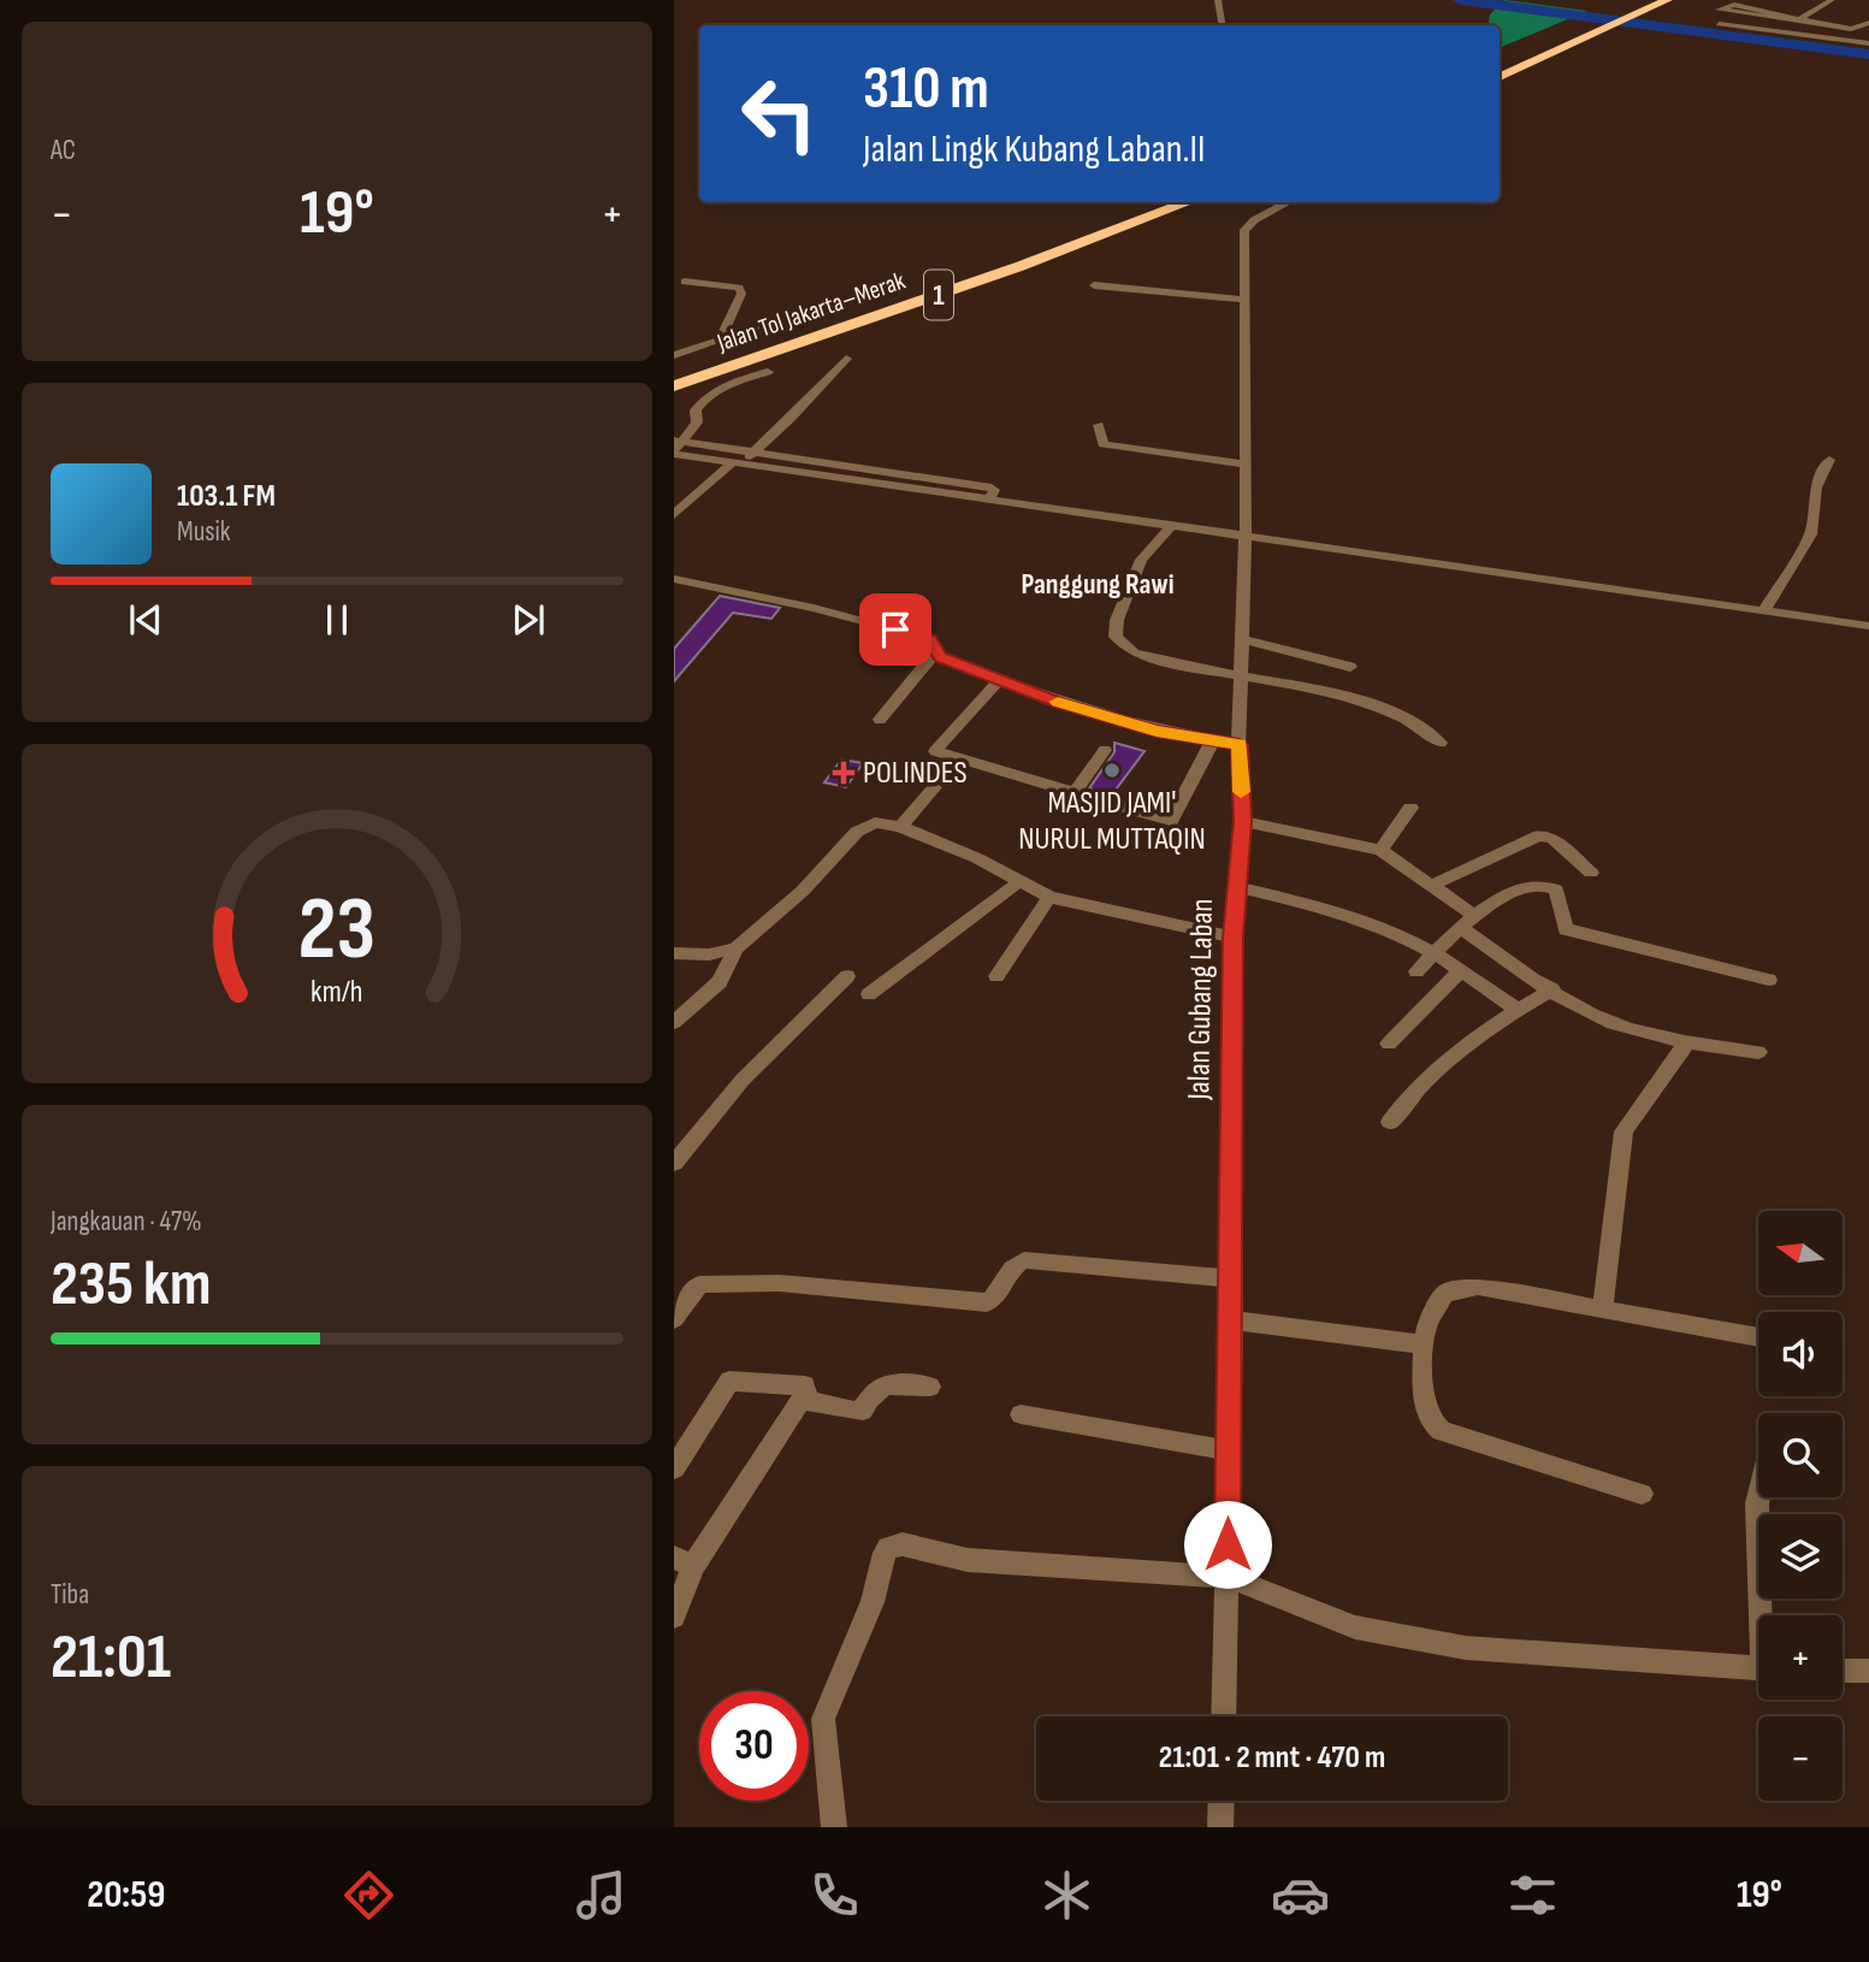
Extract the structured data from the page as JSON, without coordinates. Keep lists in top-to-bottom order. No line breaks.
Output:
{"streets":{"highway":["1","Jalan Tol Jakarta–Merak"],"street":["Jalan Gubang Laban"]},"districts":["Panggung Rawi"],"places":{"other":["MASJID JAMI' NURUL MUTTAQIN"],"health":["POLINDES"]},"north":"left","page":{"tile":["AC",["Jangkauan · 47%","235 km"],["Tiba","21:01"]],"turn":["310 m","Jalan Lingk Kubang Laban.II"],"heat":["−","19°","+"],"song":["103.1 FM","Musik"],"map_buttons":["+","−"],"limit":"30","trip":"21:01 · 2 mnt · 470 m","tabs":["20:59","19°"],"gauge":["23","km/h"]}}
